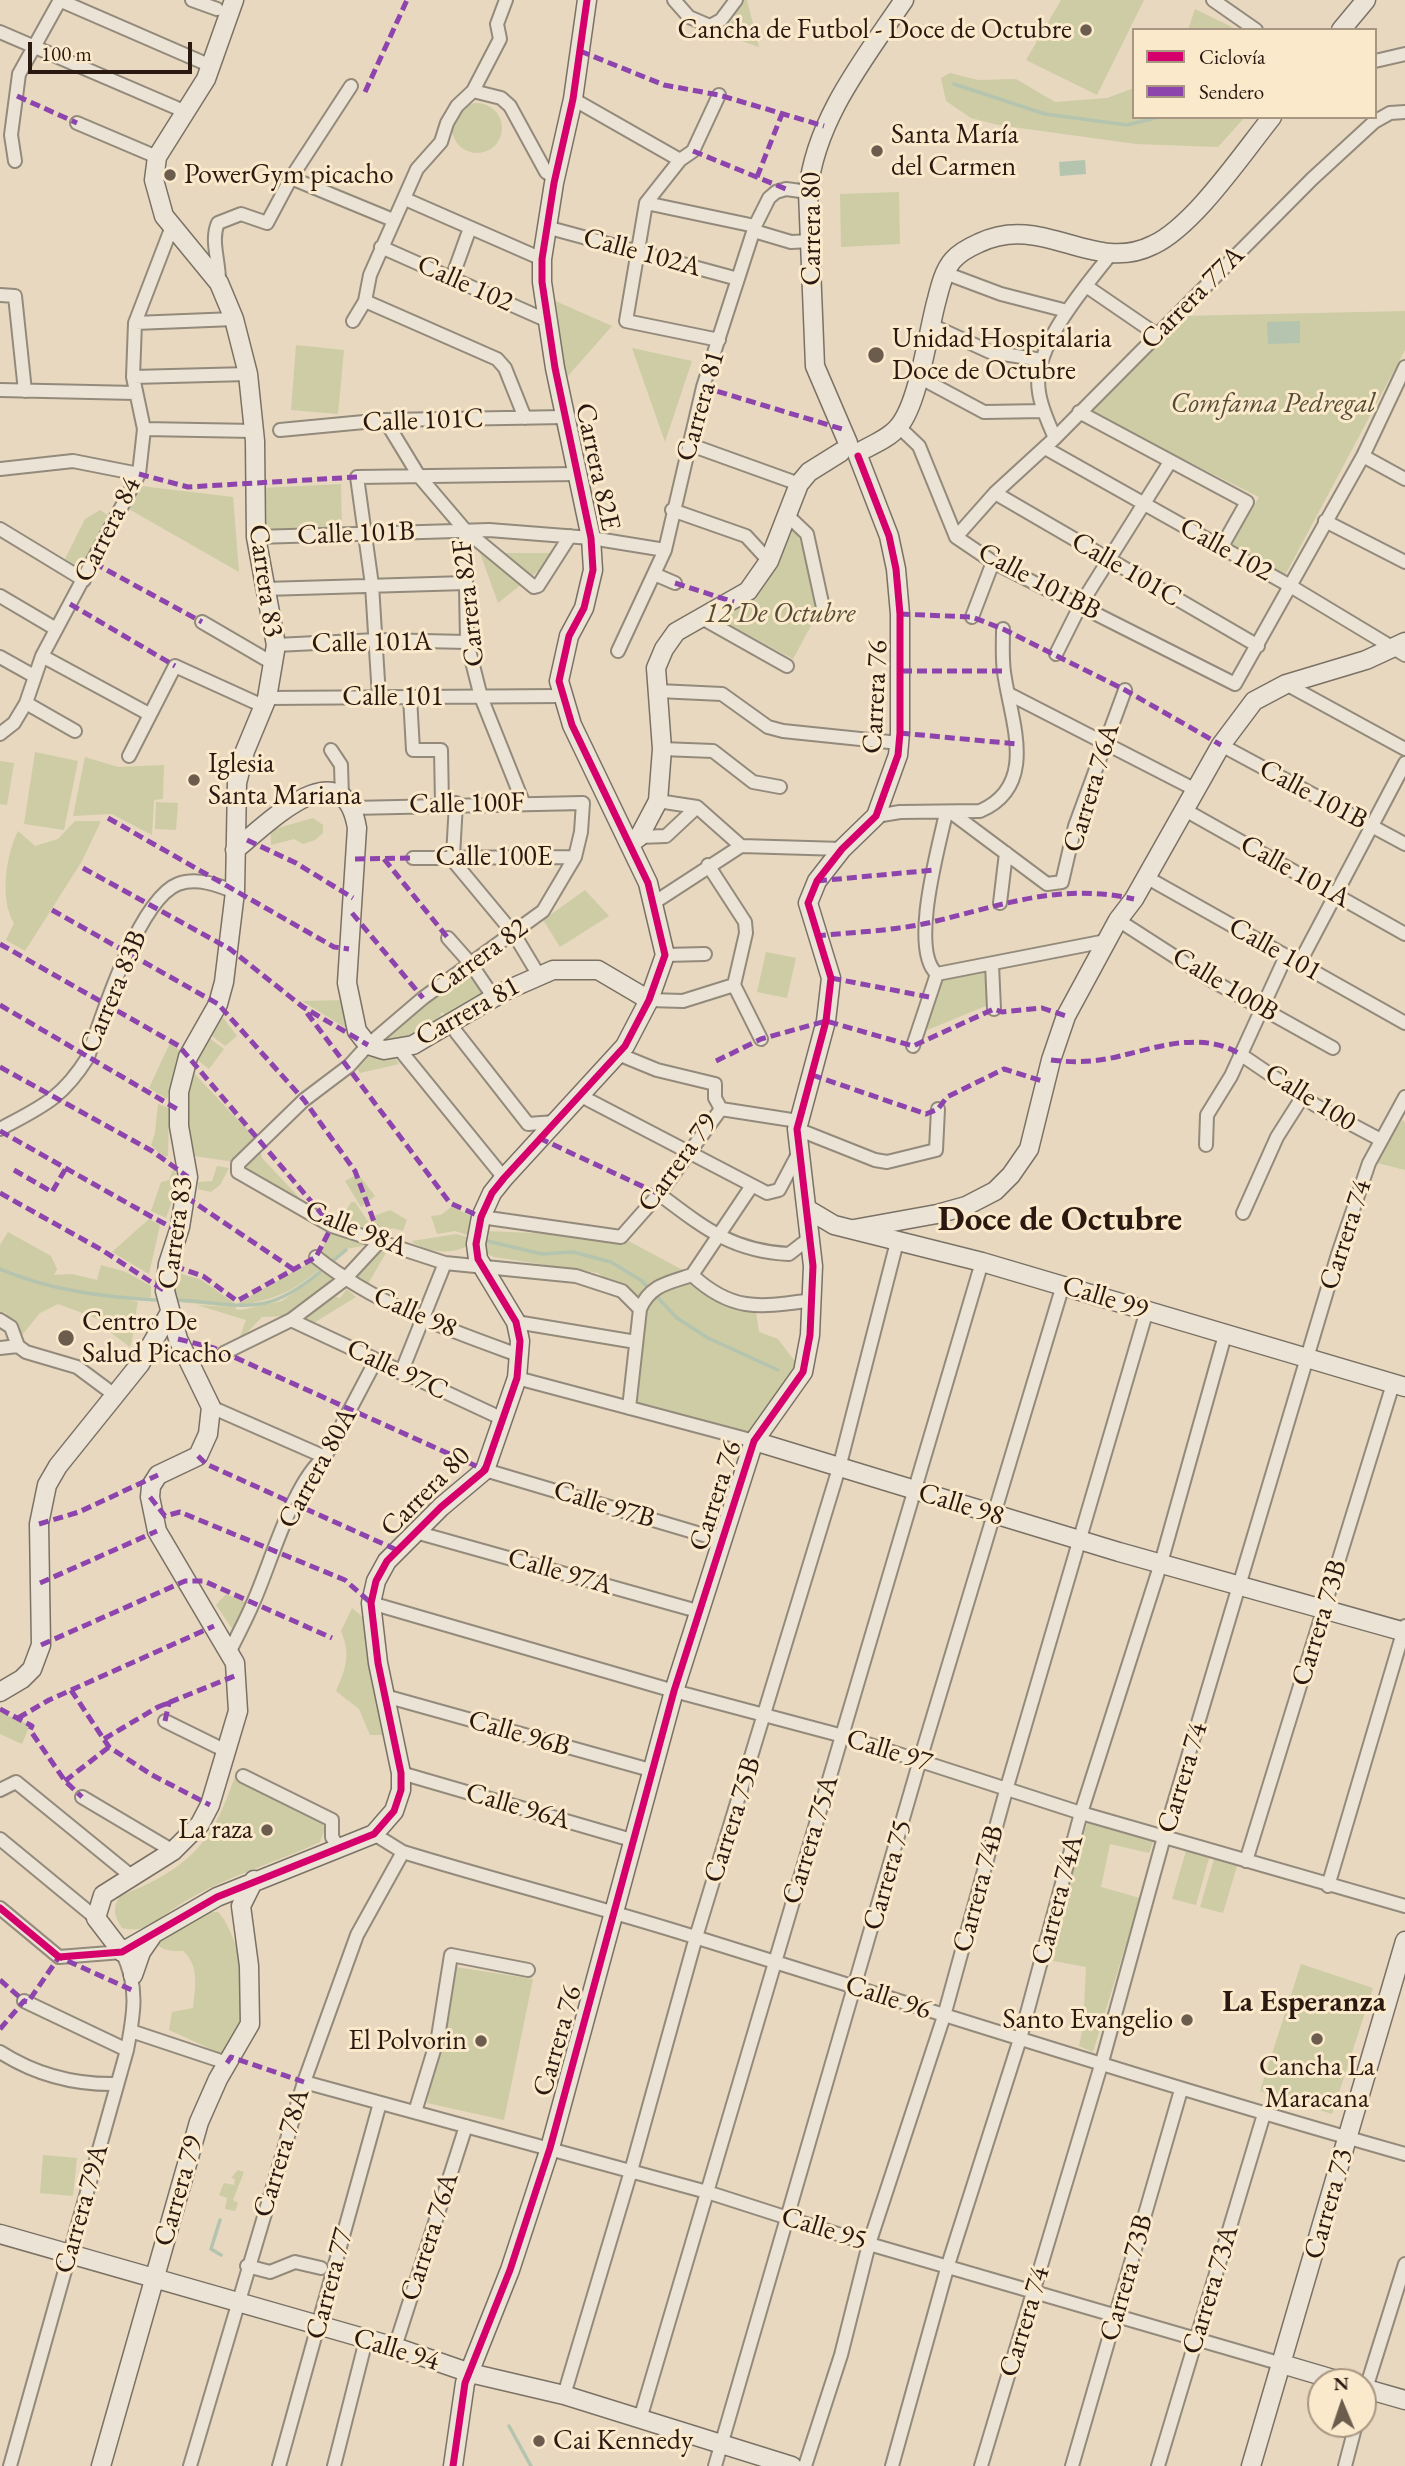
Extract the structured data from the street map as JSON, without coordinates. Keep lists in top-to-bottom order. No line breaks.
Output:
{"streets":{"street":["Carrera 80","Calle 102A","Calle 102","Carrera 77A","Carrera 81","Calle 101C","Carrera 82E","Carrera 84","Calle 101B","Carrera 83","Calle 101BB","Carrera 82F","Calle 101A","Calle 101","Carrera 76","Carrera 76A","Calle 100F","Calle 100E","Carrera 82","Calle 100B","Carrera 83B","Calle 100","Carrera 79","Calle 98A","Carrera 74","Calle 99","Calle 98","Calle 97C","Carrera 80A","Calle 97B","Calle 97A","Carrera 73B","Calle 96B","Calle 97","Calle 96A","Carrera 75B","Carrera 75A","Carrera 75","Carrera 74B","Carrera 74A","Calle 96","Carrera 78A","Carrera 73","Carrera 79A","Calle 95","Carrera 77","Carrera 73A","Calle 94"]},"crossings":[["Carrera 80","Carrera 81"],["Carrera 80","Carrera 76"],["Carrera 80","Carrera 79"],["Carrera 80","Calle 98A"],["Carrera 80","Calle 98"],["Carrera 80","Calle 97C"],["Carrera 80","Calle 97B"],["Carrera 80","Calle 97A"],["Carrera 80","Calle 96B"],["Carrera 80","Calle 97"],["Carrera 80","Calle 96A"],["Carrera 80","Calle 96"],["Carrera 80","Carrera 79A"],["Calle 102A","Carrera 81"],["Calle 102A","Carrera 82E"],["Calle 102","Carrera 77A"],["Calle 102","Carrera 82E"],["Carrera 77A","Calle 101C"],["Carrera 77A","Calle 101BB"],["Carrera 81","Calle 101B"],["Carrera 81","Carrera 82"],["Calle 101C","Carrera 82E"],["Calle 101C","Calle 101B"],["Calle 101C","Calle 101BB"],["Calle 101C","Carrera 82F"],["Carrera 82E","Calle 101B"],["Carrera 82E","Calle 101"],["Carrera 84","Carrera 83"],["Calle 101B","Carrera 83"],["Calle 101B","Carrera 82F"],["Carrera 83","Calle 101A"],["Carrera 83","Calle 101"],["Carrera 83","Carrera 83B"],["Carrera 82F","Calle 101A"],["Carrera 82F","Calle 101"],["Carrera 82F","Calle 100F"],["Carrera 76","Calle 99"],["Carrera 76","Calle 98"],["Carrera 76","Calle 97B"],["Carrera 76","Calle 97A"],["Carrera 76","Calle 96B"],["Carrera 76","Calle 97"],["Carrera 76","Calle 96A"],["Carrera 76","Calle 96"],["Carrera 76","Calle 95"],["Carrera 76","Calle 94"],["Carrera 76A","Calle 95"],["Carrera 76A","Calle 94"],["Calle 100F","Carrera 82"],["Calle 100E","Carrera 82"],["Carrera 82","Calle 98A"],["Calle 100","Carrera 74"],["Carrera 79","Calle 94"],["Carrera 74","Calle 99"],["Carrera 74","Calle 98"],["Carrera 74","Calle 97"],["Carrera 74","Calle 96"],["Carrera 74","Calle 95"],["Calle 99","Carrera 73B"],["Calle 99","Carrera 75B"],["Calle 99","Carrera 75A"],["Calle 99","Carrera 75"],["Calle 99","Carrera 74B"],["Calle 99","Carrera 74A"],["Calle 98","Carrera 73B"],["Calle 98","Carrera 75B"],["Calle 98","Carrera 75A"],["Calle 98","Carrera 75"],["Calle 98","Carrera 74B"],["Calle 98","Carrera 74A"],["Calle 97C","Carrera 80A"],["Carrera 73B","Calle 97"],["Carrera 73B","Calle 96"],["Carrera 73B","Calle 95"],["Calle 97","Carrera 75B"],["Calle 97","Carrera 75A"],["Calle 97","Carrera 75"],["Calle 97","Carrera 74B"],["Calle 97","Carrera 74A"],["Carrera 75B","Calle 96"],["Carrera 75B","Calle 95"],["Carrera 75B","Calle 94"],["Carrera 75A","Calle 96"],["Carrera 75A","Calle 95"],["Carrera 75A","Calle 94"],["Carrera 75","Calle 96"],["Carrera 75","Calle 95"],["Carrera 75","Calle 94"],["Carrera 74B","Calle 96"],["Carrera 74B","Calle 95"],["Carrera 74A","Calle 96"],["Carrera 74A","Calle 95"],["Calle 96","Carrera 78A"],["Calle 96","Carrera 73"],["Calle 96","Carrera 73A"],["Carrera 78A","Calle 95"],["Carrera 78A","Calle 94"],["Carrera 73","Calle 95"],["Carrera 79A","Calle 94"],["Calle 95","Carrera 77"],["Calle 95","Carrera 73A"],["Carrera 77","Calle 94"]],"districts":["Doce de Octubre","La Esperanza"],"parks":["Comfama Pedregal","12 De Octubre"],"places":["Cancha de Futbol - Doce de Octubre","Santa María del Carmen","PowerGym picacho","Unidad Hospitalaria Doce de Octubre","Iglesia Santa Mariana","Centro De Salud Picacho","La raza","Santo Evangelio","Cancha La Maracana","El Polvorin","Cai Kennedy"],"legend":["Ciclovía","Sendero"],"scale_bar":"100 m","north":"top"}
